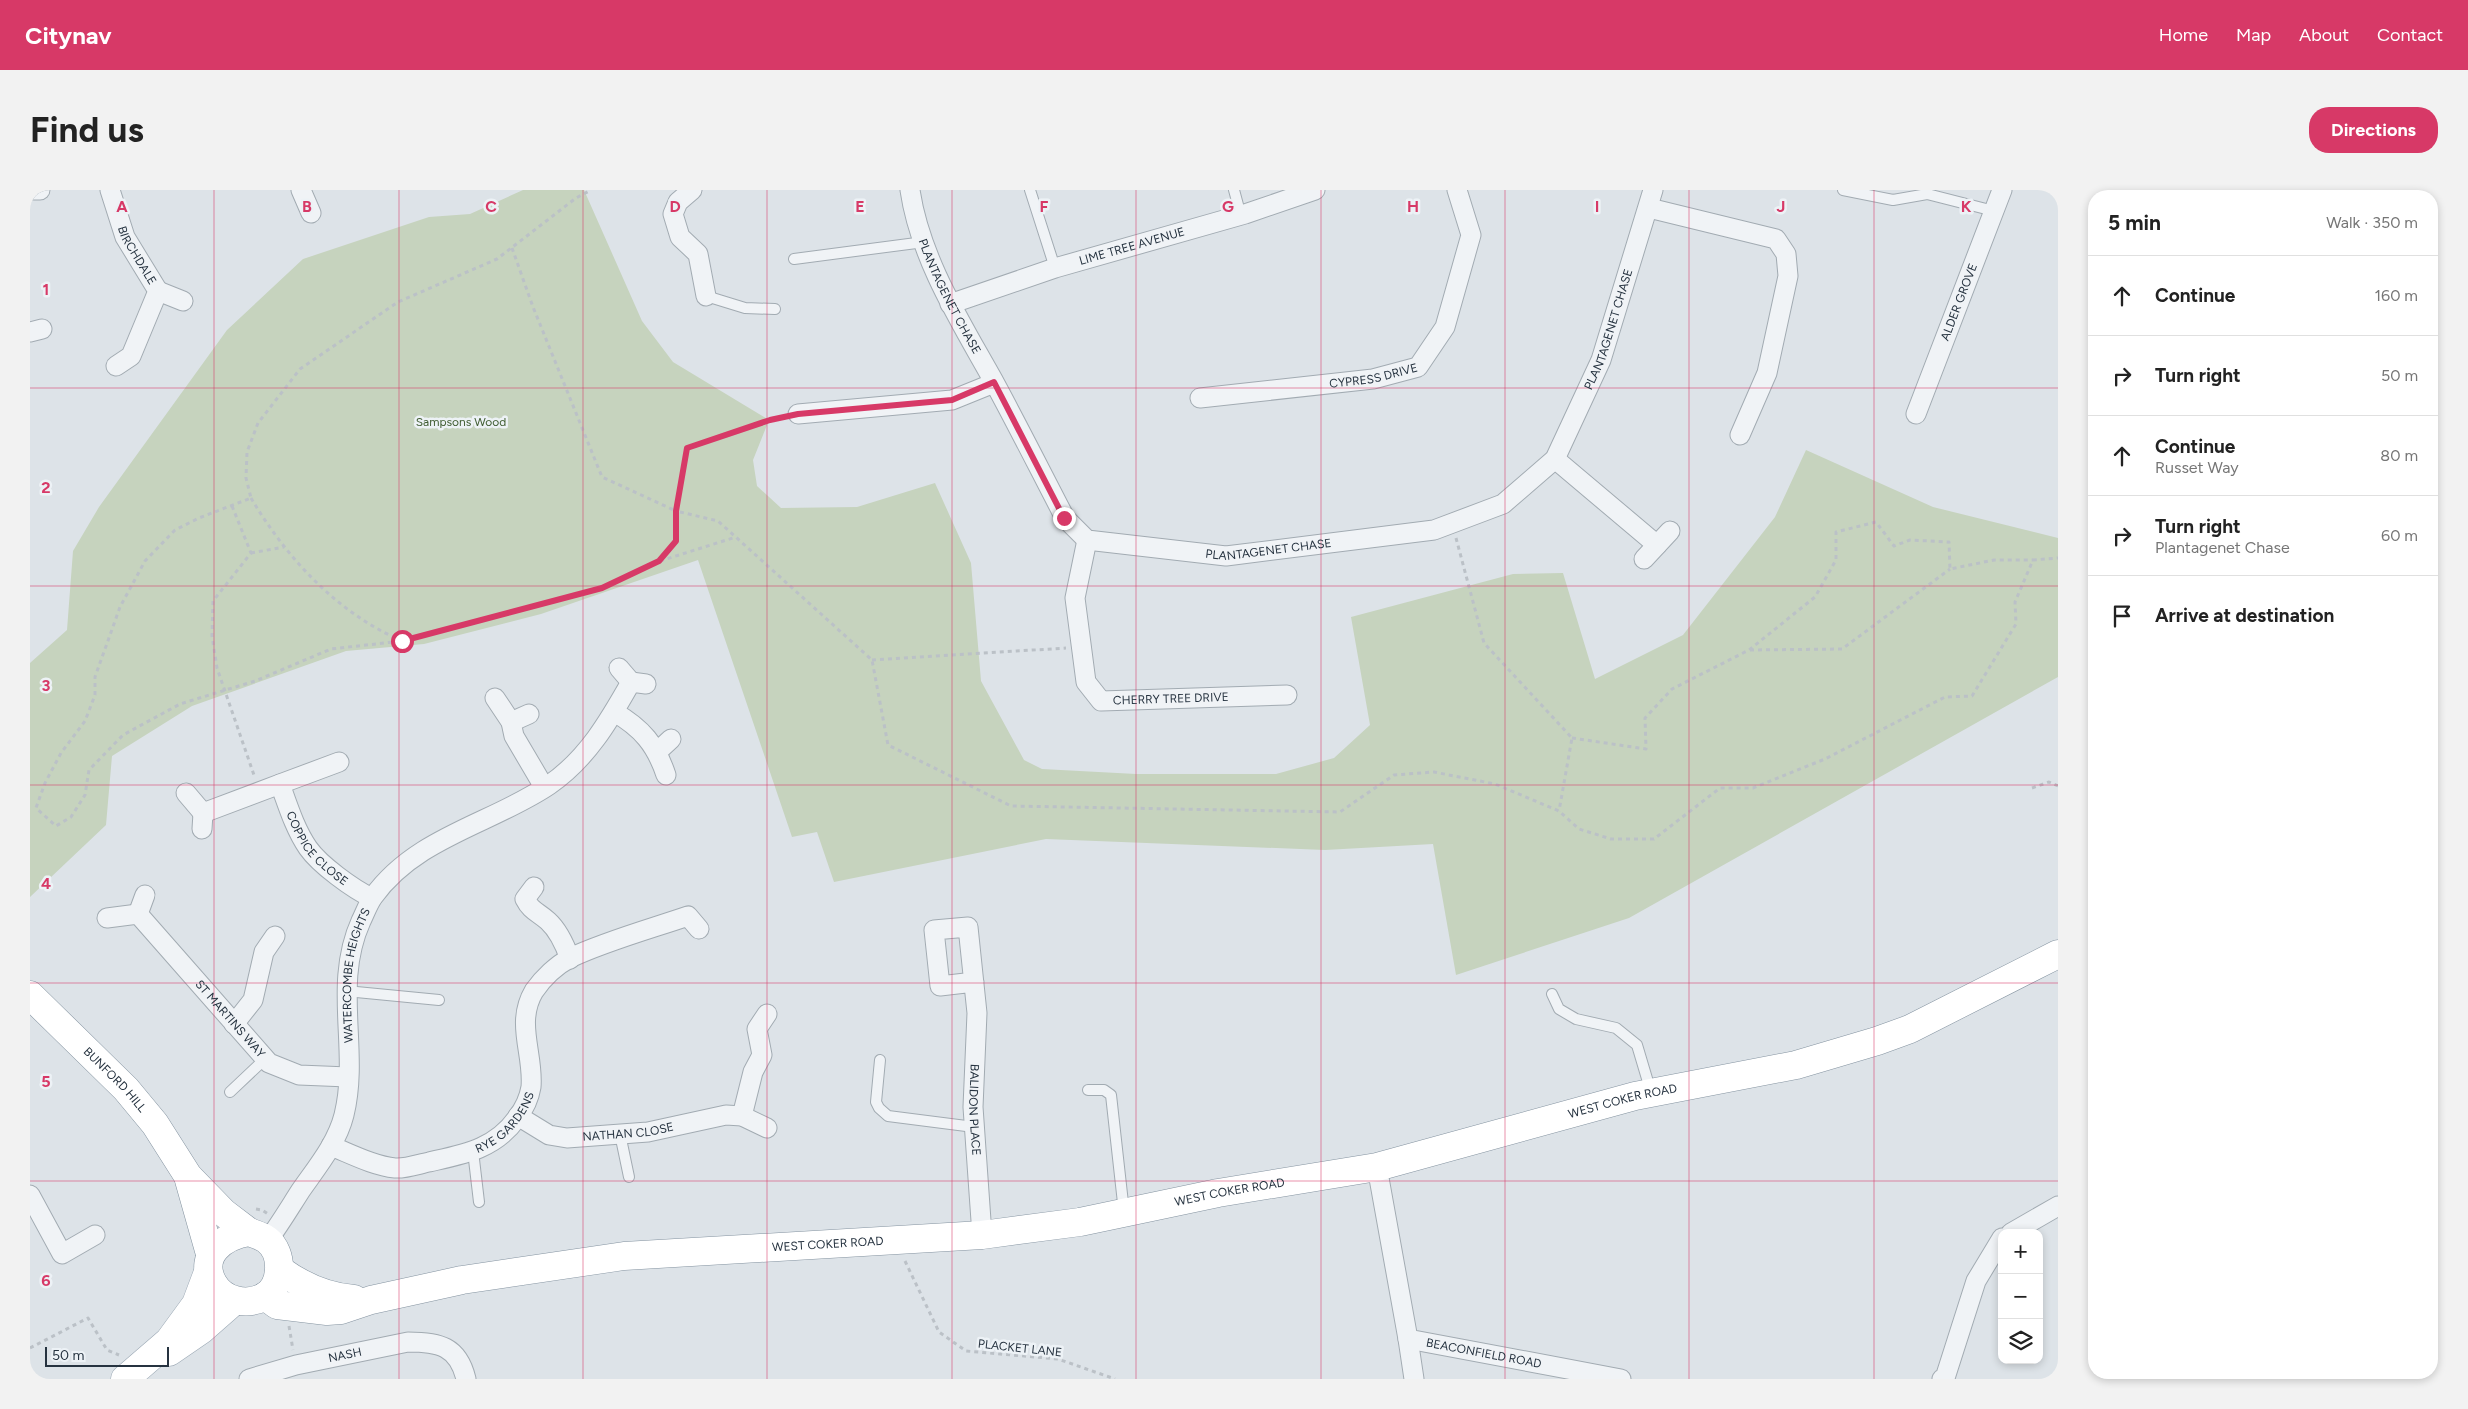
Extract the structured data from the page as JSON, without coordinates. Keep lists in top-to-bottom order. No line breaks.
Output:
{"streets":{"main road":["BUNFORD HILL","WEST COKER ROAD"],"street":["LIME TREE AVENUE","BIRCHDALE","PLANTAGENET CHASE","ALDER GROVE","CYPRESS DRIVE","CHERRY TREE DRIVE","COPPICE CLOSE","WATERCOMBE HEIGHTS","ST MARTINS WAY","BALIDON PLACE","RYE GARDENS","NATHAN CLOSE","NASH","BEACONFIELD ROAD"],"path":["PLACKET LANE"]},"crossings":[["LIME TREE AVENUE","PLANTAGENET CHASE"],["PLANTAGENET CHASE","CHERRY TREE DRIVE"],["COPPICE CLOSE","WATERCOMBE HEIGHTS"],["WATERCOMBE HEIGHTS","ST MARTINS WAY"],["WATERCOMBE HEIGHTS","WEST COKER ROAD"],["WATERCOMBE HEIGHTS","RYE GARDENS"],["WEST COKER ROAD","BALIDON PLACE"],["WEST COKER ROAD","PLACKET LANE"],["WEST COKER ROAD","BEACONFIELD ROAD"],["RYE GARDENS","NATHAN CLOSE"]],"parks":["Sampsons Wood"],"scale_bar":"50 m","page":{"header":"Citynav","nav":["Home","Map","About","Contact"],"buttons":"Directions","title":"Find us","heading":["5 min","Walk · 350 m"],"list":[["Continue","160 m"],["Turn right","50 m"],["Continue","Russet Way","80 m"],["Turn right","Plantagenet Chase","60 m"],"Arrive at destination"],"map_buttons":["+","−"],"scale":"50 m"},"grid":{"columns":["A","B","C","D","E","F","G","H","I","J","K"],"rows":["1","2","3","4","5","6"]}}
